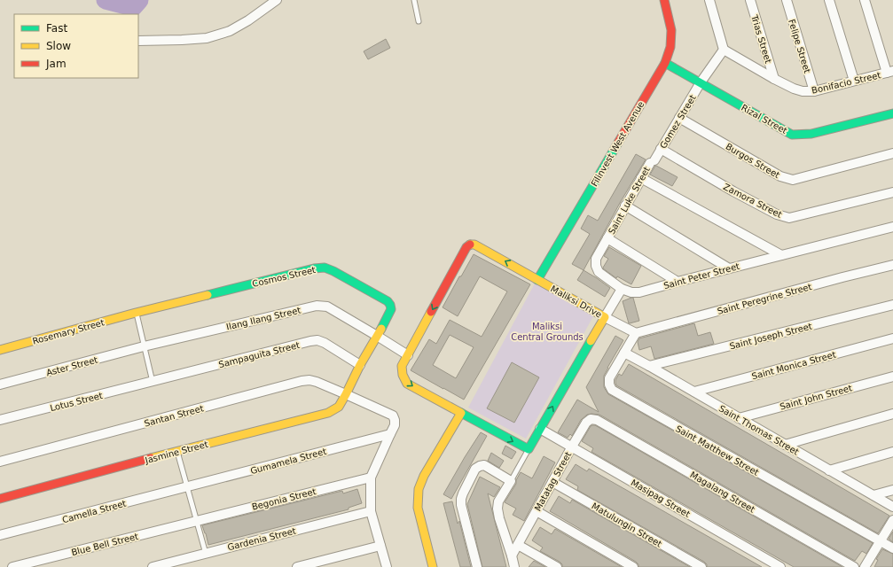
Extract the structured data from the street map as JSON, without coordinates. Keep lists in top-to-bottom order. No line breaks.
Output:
{"streets":{"street":["Trias Street","Felipe Street","Bonifacio Street","Rizal Street","Gomez Street","Filinvest West Avenue","Burgos Street","Saint Luke Street","Zamora Street","Saint Peter Street","Cosmos Street","Saint Peregrine Street","Maliksi Drive","Ilang Ilang Street","Rosemary Street","Saint Joseph Street","Sampaguita Street","Saint Monica Street","Aster Street","Saint John Street","Lotus Street","Santan Street","Saint Thomas Street","Saint Matthew Street","Jasmine Street","Gumamela Street","Matatag Street","Magalang Street","Masipag Street","Begonia Street","Camella Street","Matulungin Street","Gardenia Street","Blue Bell Street"]},"crossings":[["Trias Street","Bonifacio Street"],["Felipe Street","Bonifacio Street"],["Bonifacio Street","Gomez Street"],["Rizal Street","Gomez Street"],["Rizal Street","Filinvest West Avenue"],["Gomez Street","Burgos Street"],["Gomez Street","Saint Luke Street"],["Gomez Street","Zamora Street"],["Filinvest West Avenue","Maliksi Drive"],["Saint Luke Street","Saint Peter Street"],["Cosmos Street","Ilang Ilang Street"],["Cosmos Street","Rosemary Street"],["Cosmos Street","Sampaguita Street"],["Cosmos Street","Jasmine Street"],["Saint Peregrine Street","Saint Matthew Street"],["Maliksi Drive","Ilang Ilang Street"],["Maliksi Drive","Masipag Street"],["Ilang Ilang Street","Aster Street"],["Saint Joseph Street","Saint Thomas Street"],["Sampaguita Street","Lotus Street"],["Sampaguita Street","Jasmine Street"],["Saint Monica Street","Saint Thomas Street"],["Saint John Street","Saint Thomas Street"],["Santan Street","Jasmine Street"],["Santan Street","Gumamela Street"],["Saint Thomas Street","Saint Matthew Street"],["Gumamela Street","Camella Street"],["Matatag Street","Magalang Street"],["Matatag Street","Masipag Street"],["Matatag Street","Matulungin Street"],["Begonia Street","Blue Bell Street"]],"parks":["Maliksi Central Grounds"],"legend":["Fast","Slow","Jam"]}
